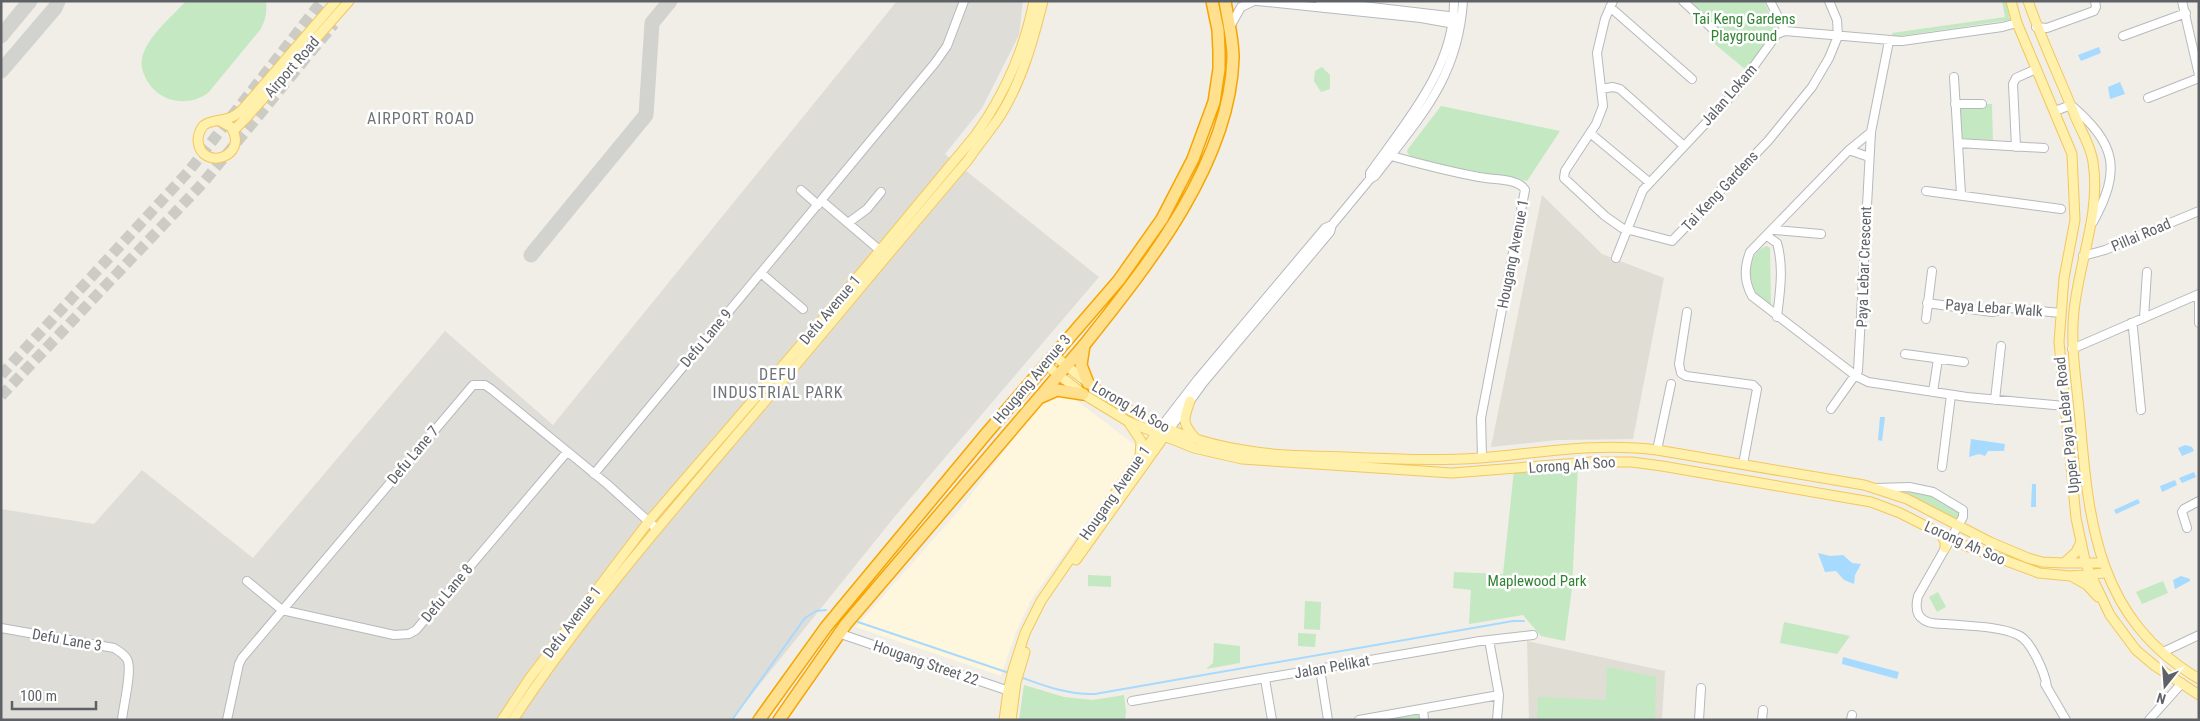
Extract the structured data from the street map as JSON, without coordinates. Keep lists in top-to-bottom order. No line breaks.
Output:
{"streets":{"highway":["Hougang Avenue 3"],"main road":["Airport Road","Hougang Avenue 1","Defu Avenue 1","Lorong Ah Soo","Upper Paya Lebar Road"],"street":["Jalan Lokam","Tai Keng Gardens","Pillai Road","Paya Lebar Crescent","Paya Lebar Walk","Defu Lane 9","Defu Lane 7","Defu Lane 8","Defu Lane 3","Hougang Street 22","Jalan Pelikat"]},"crossings":[["Jalan Lokam","Tai Keng Gardens"],["Pillai Road","Upper Paya Lebar Road"],["Hougang Avenue 1","Lorong Ah Soo"],["Hougang Avenue 1","Hougang Street 22"],["Paya Lebar Walk","Upper Paya Lebar Road"],["Defu Avenue 1","Defu Lane 7"],["Defu Lane 9","Defu Lane 7"],["Hougang Avenue 3","Lorong Ah Soo"],["Hougang Avenue 3","Hougang Street 22"],["Lorong Ah Soo","Upper Paya Lebar Road"],["Defu Lane 7","Defu Lane 8"]],"districts":["AIRPORT ROAD","DEFU INDUSTRIAL PARK"],"parks":["Tai Keng Gardens Playground","Maplewood Park"],"scale_bar":"100 m","north":"bottom"}
